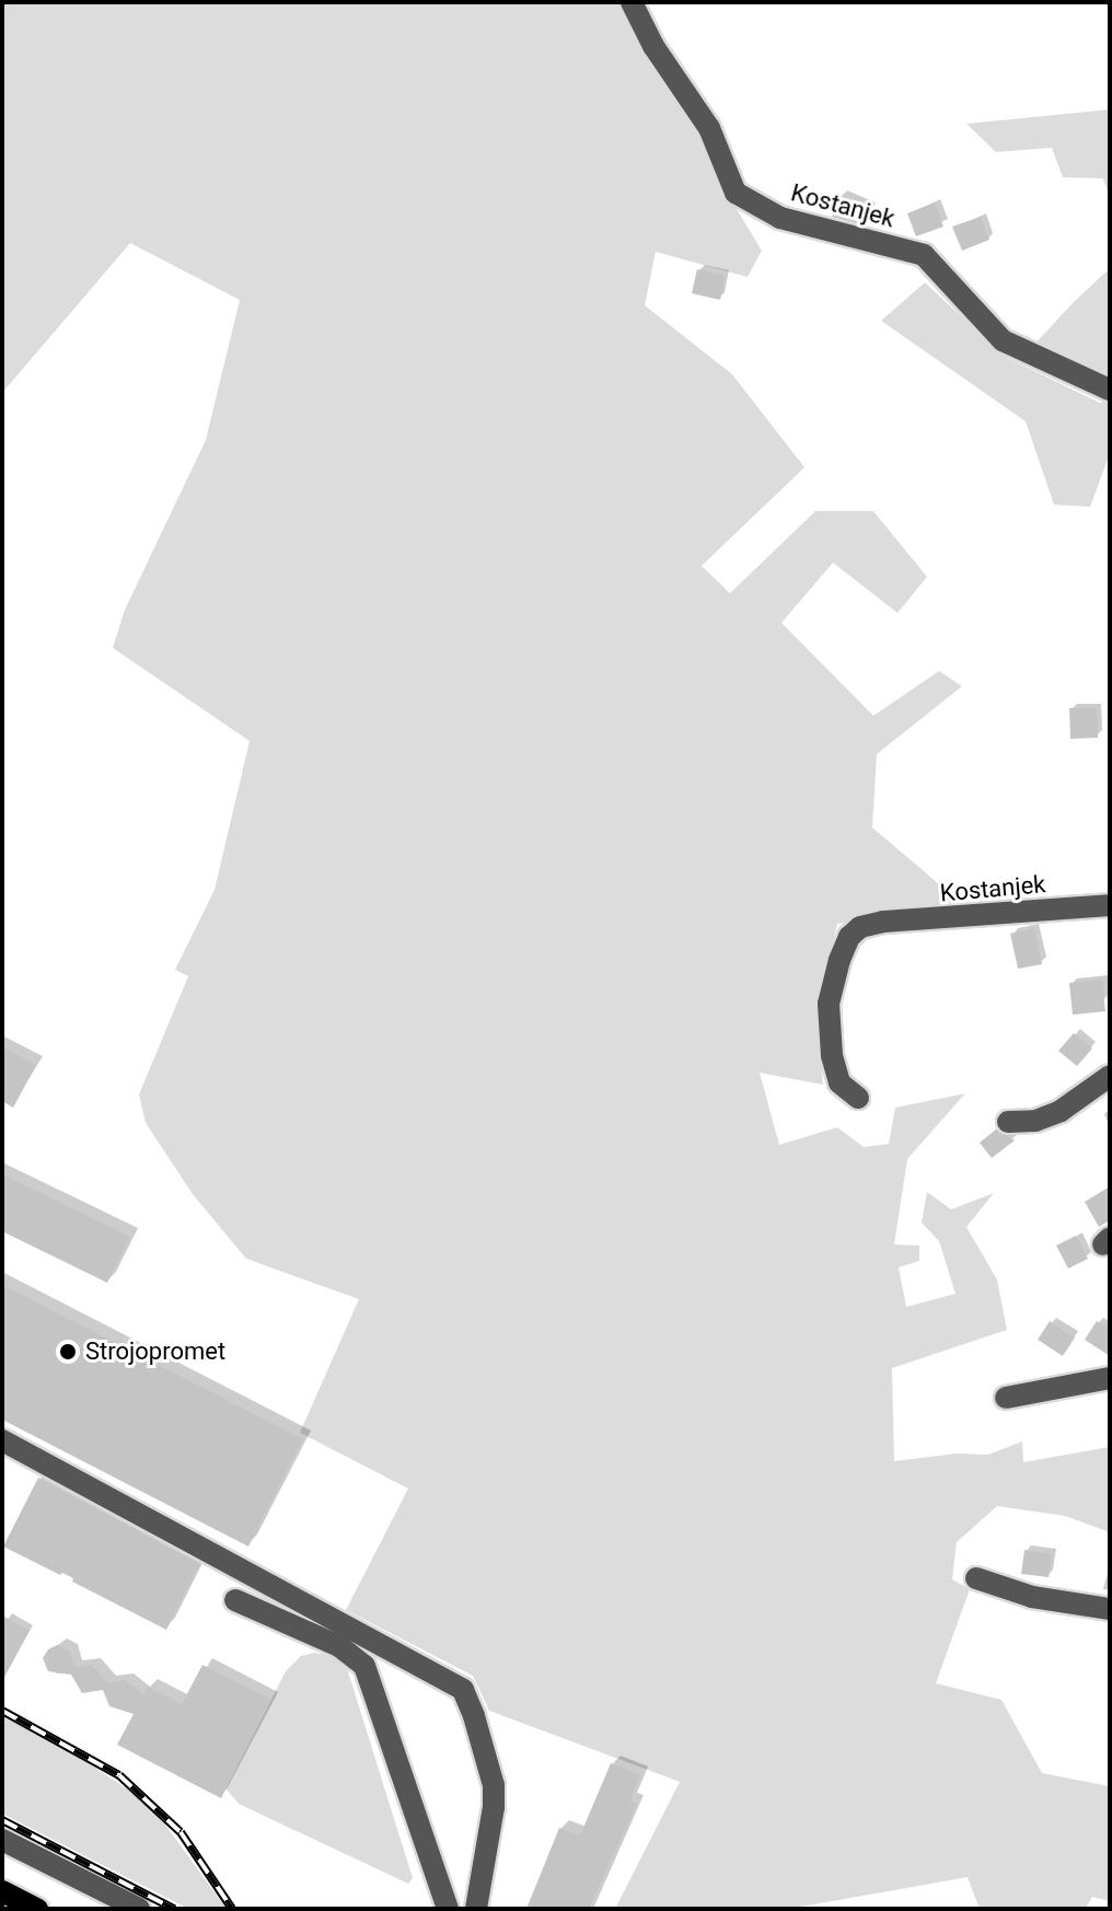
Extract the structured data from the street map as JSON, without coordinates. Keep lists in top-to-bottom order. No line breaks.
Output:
{"streets":{"street":["Kostanjek"]},"places":["Strojopromet"]}
